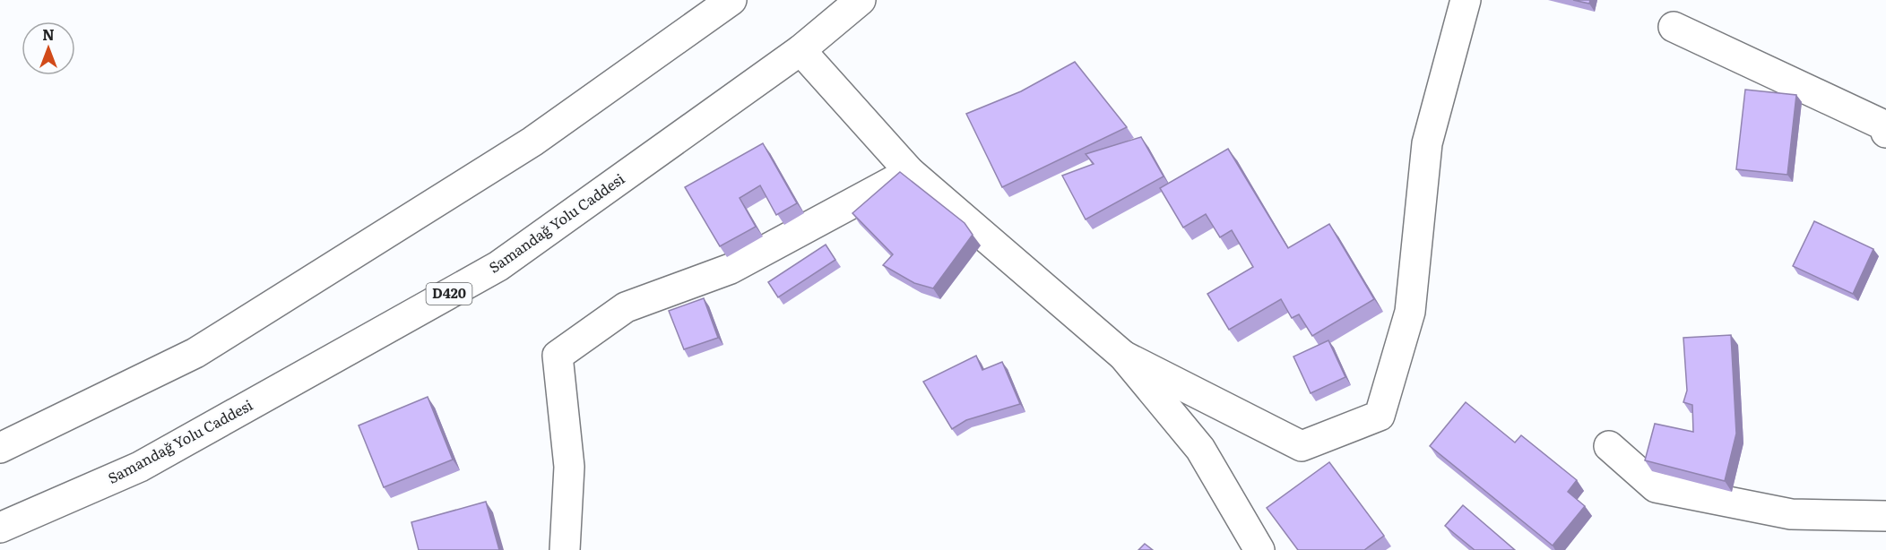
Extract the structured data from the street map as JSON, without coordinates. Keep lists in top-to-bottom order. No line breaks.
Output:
{"streets":{"main road":["Samandağ Yolu Caddesi","D420"]},"north":"top"}
